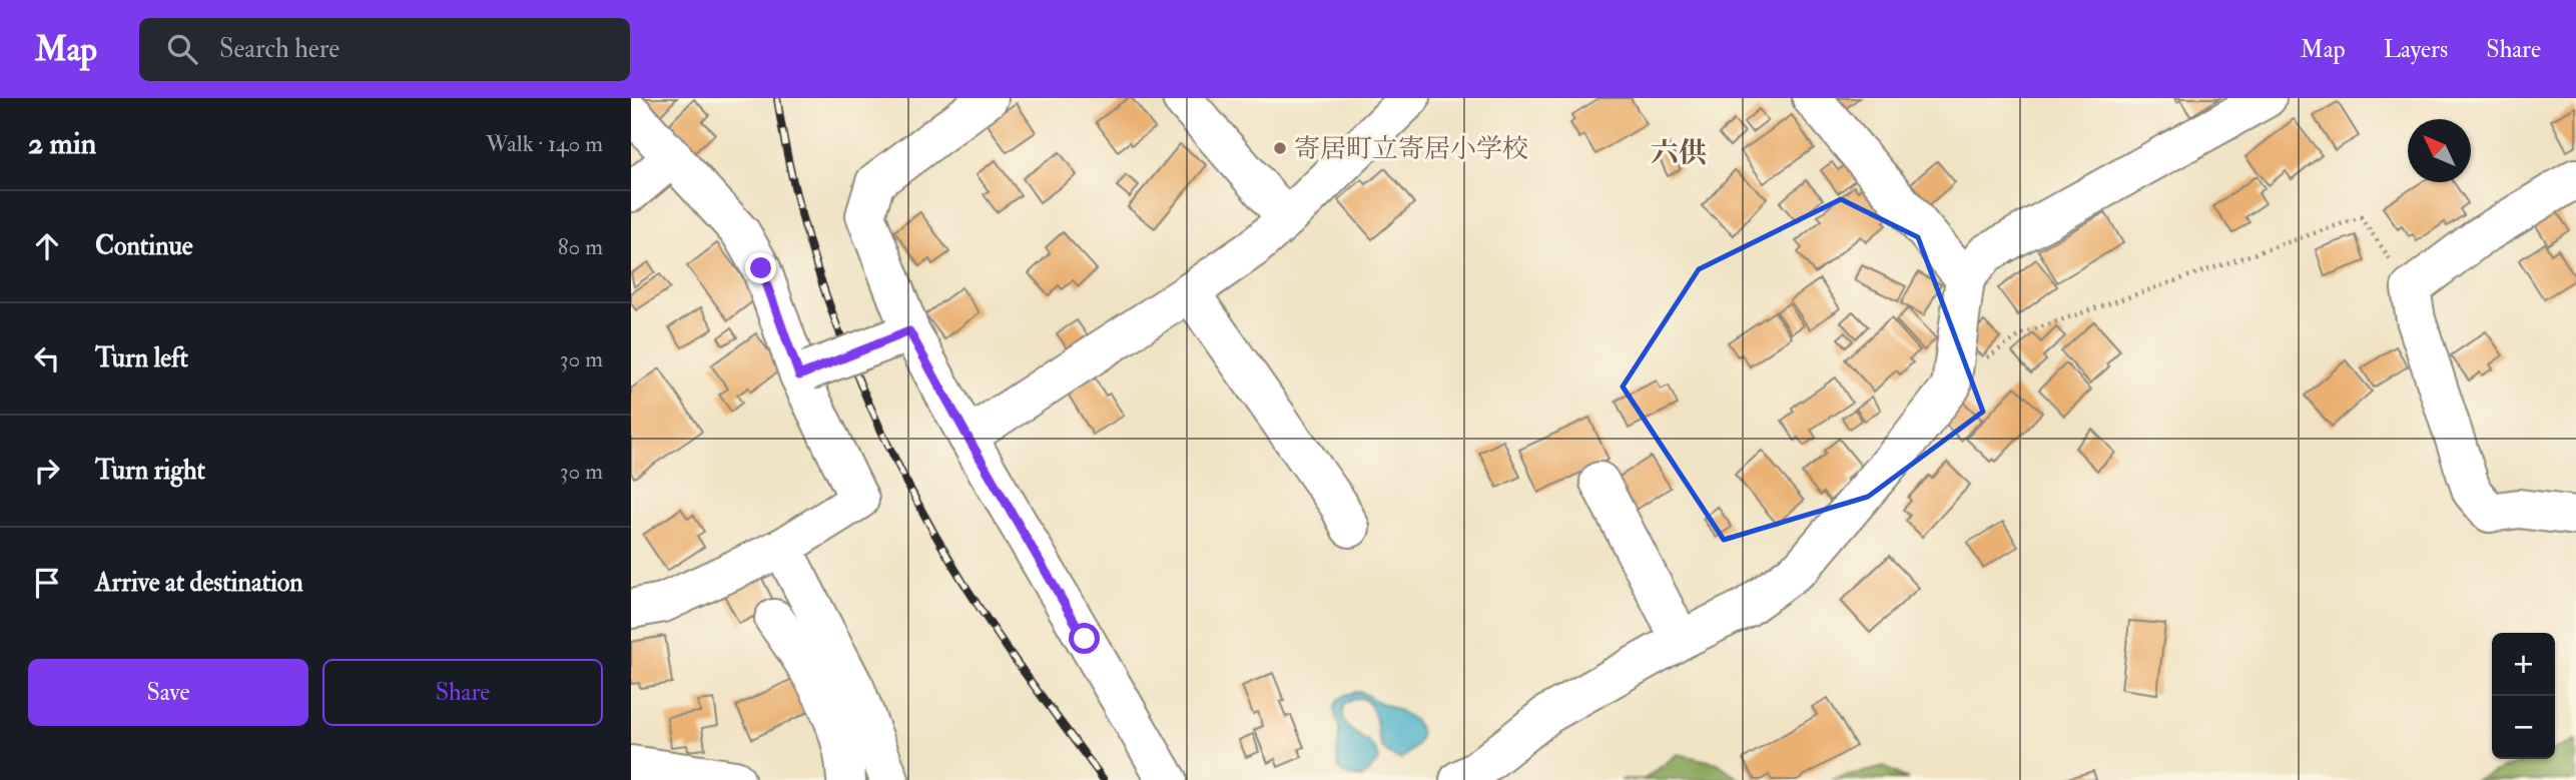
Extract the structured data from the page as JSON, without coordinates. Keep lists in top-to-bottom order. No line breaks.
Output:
{"districts":["六供"],"places":["寄居町立寄居小学校"],"north":"top left","page":{"header":"Map","search":"Search here","nav":["Map","Layers","Share"],"heading":["2 min","Walk · 140 m"],"list":[["Continue","80 m"],["Turn left","30 m"],["Turn right","30 m"],"Arrive at destination"],"map_buttons":["+","−"],"buttons":["Save","Share"]}}
